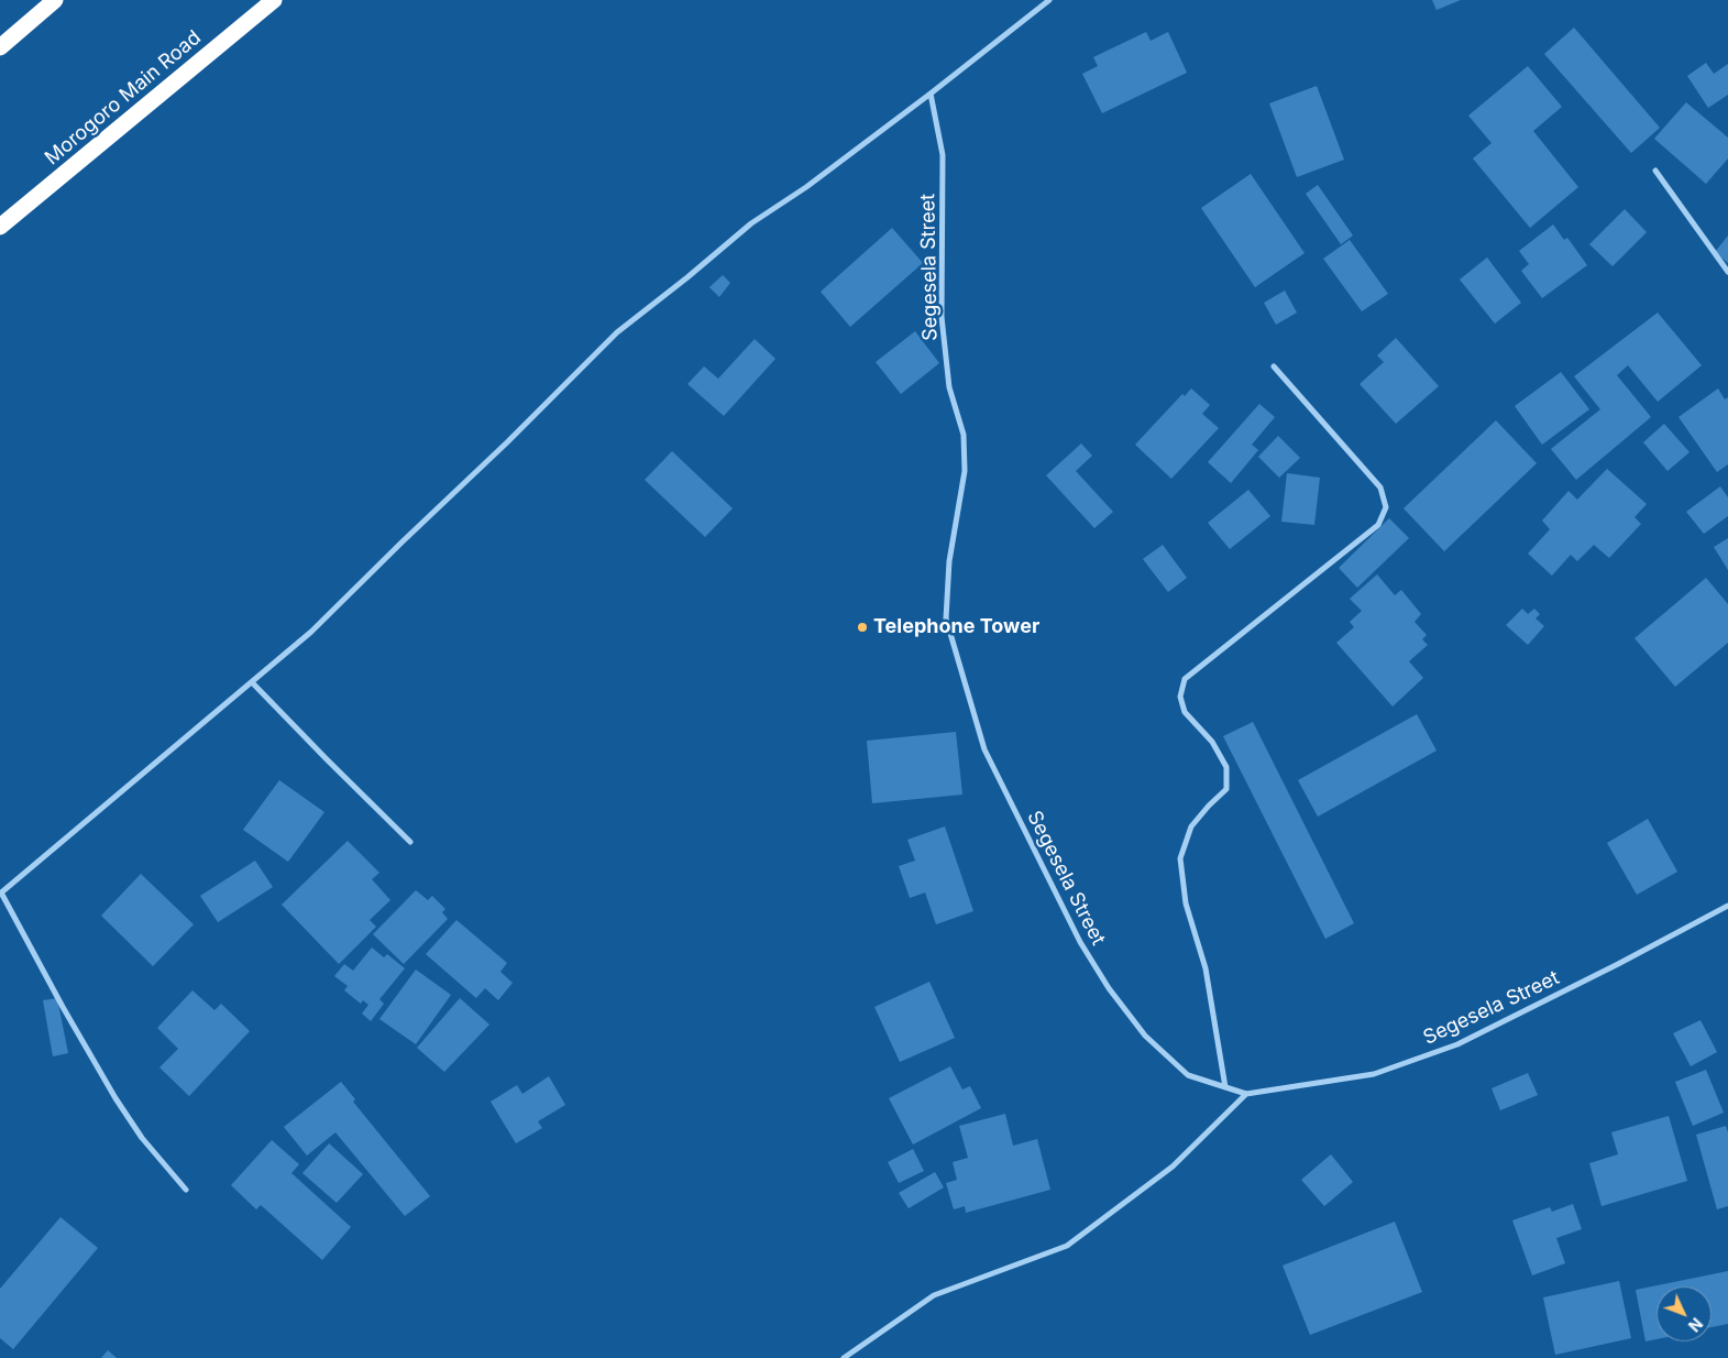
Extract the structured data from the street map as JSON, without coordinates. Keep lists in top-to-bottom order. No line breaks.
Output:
{"streets":{"highway":["Morogoro Main Road"],"street":["Segesela Street"]},"places":["Telephone Tower"],"north":"bottom right"}
